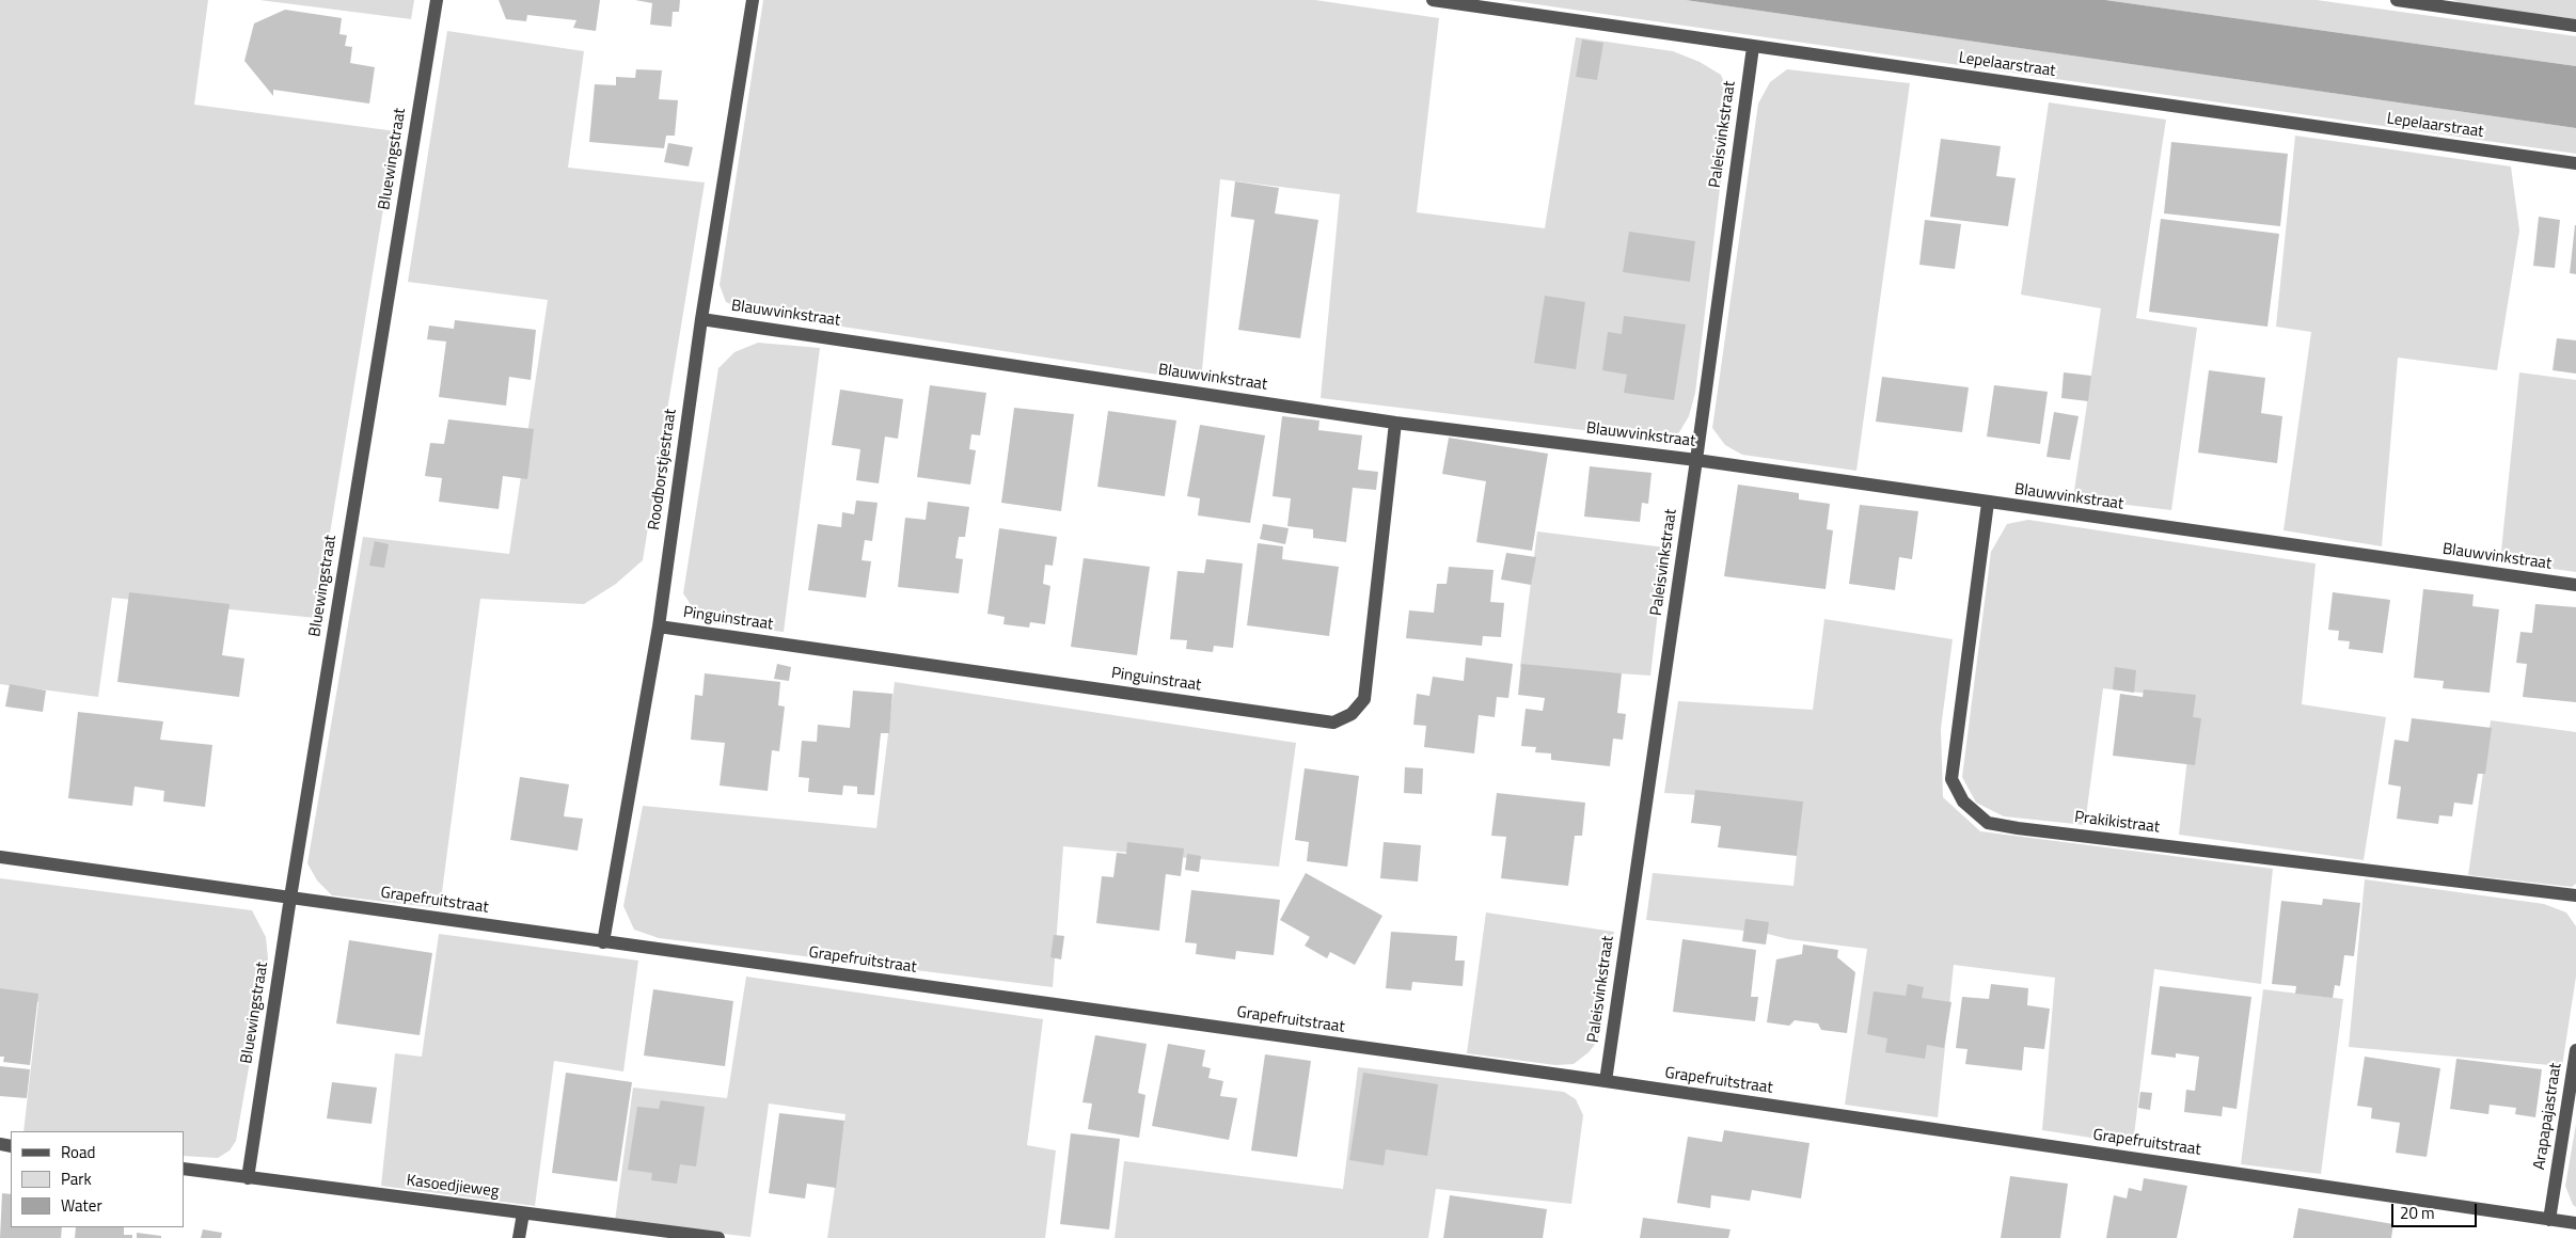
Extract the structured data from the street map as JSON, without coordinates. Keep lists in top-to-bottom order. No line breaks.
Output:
{"streets":{"street":["Lepelaarstraat","Paleisvinkstraat","Bluewingstraat","Blauwvinkstraat","Roodborstjestraat","Pinguinstraat","Prakikistraat","Grapefruitstraat","Arapapajastraat","Kasoedjieweg"]},"crossings":[["Lepelaarstraat","Paleisvinkstraat"],["Paleisvinkstraat","Blauwvinkstraat"],["Paleisvinkstraat","Grapefruitstraat"],["Bluewingstraat","Grapefruitstraat"],["Bluewingstraat","Kasoedjieweg"],["Blauwvinkstraat","Roodborstjestraat"],["Blauwvinkstraat","Pinguinstraat"],["Blauwvinkstraat","Prakikistraat"],["Roodborstjestraat","Pinguinstraat"],["Roodborstjestraat","Grapefruitstraat"],["Grapefruitstraat","Arapapajastraat"]],"legend":["Road","Park","Water"],"scale_bar":"20 m"}
